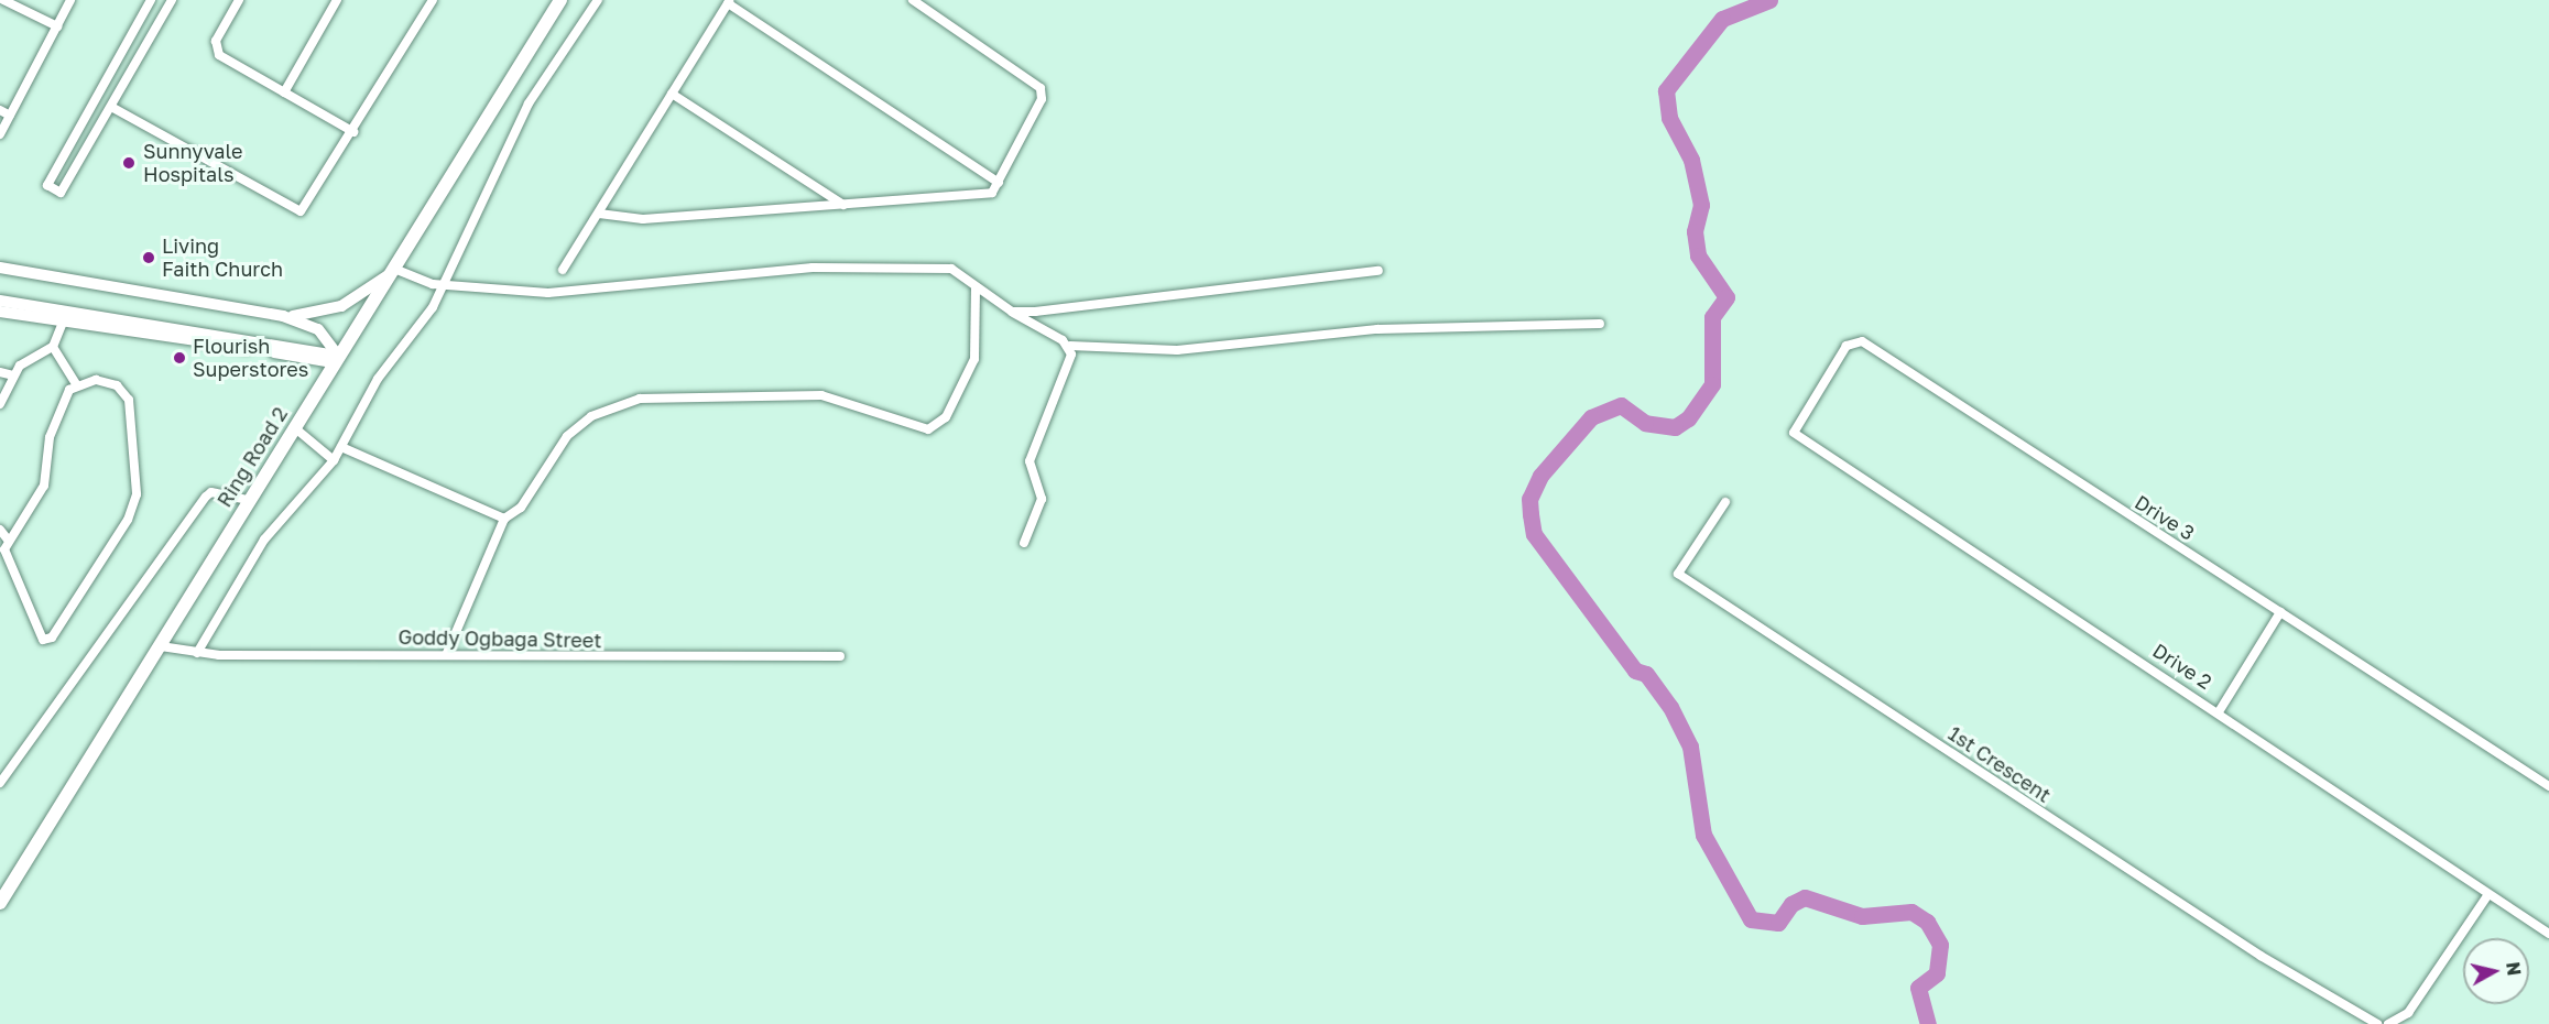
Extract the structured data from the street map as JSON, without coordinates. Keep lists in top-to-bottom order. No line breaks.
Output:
{"streets":{"main road":["Ring Road 2"],"street":["Drive 3","Goddy Ogbaga Street","Drive 2","1st Crescent"]},"crossings":[["Ring Road 2","Goddy Ogbaga Street"],["Drive 3","Drive 2"]],"places":["Sunnyvale Hospitals","Living Faith Church","Flourish Superstores"],"north":"right"}
